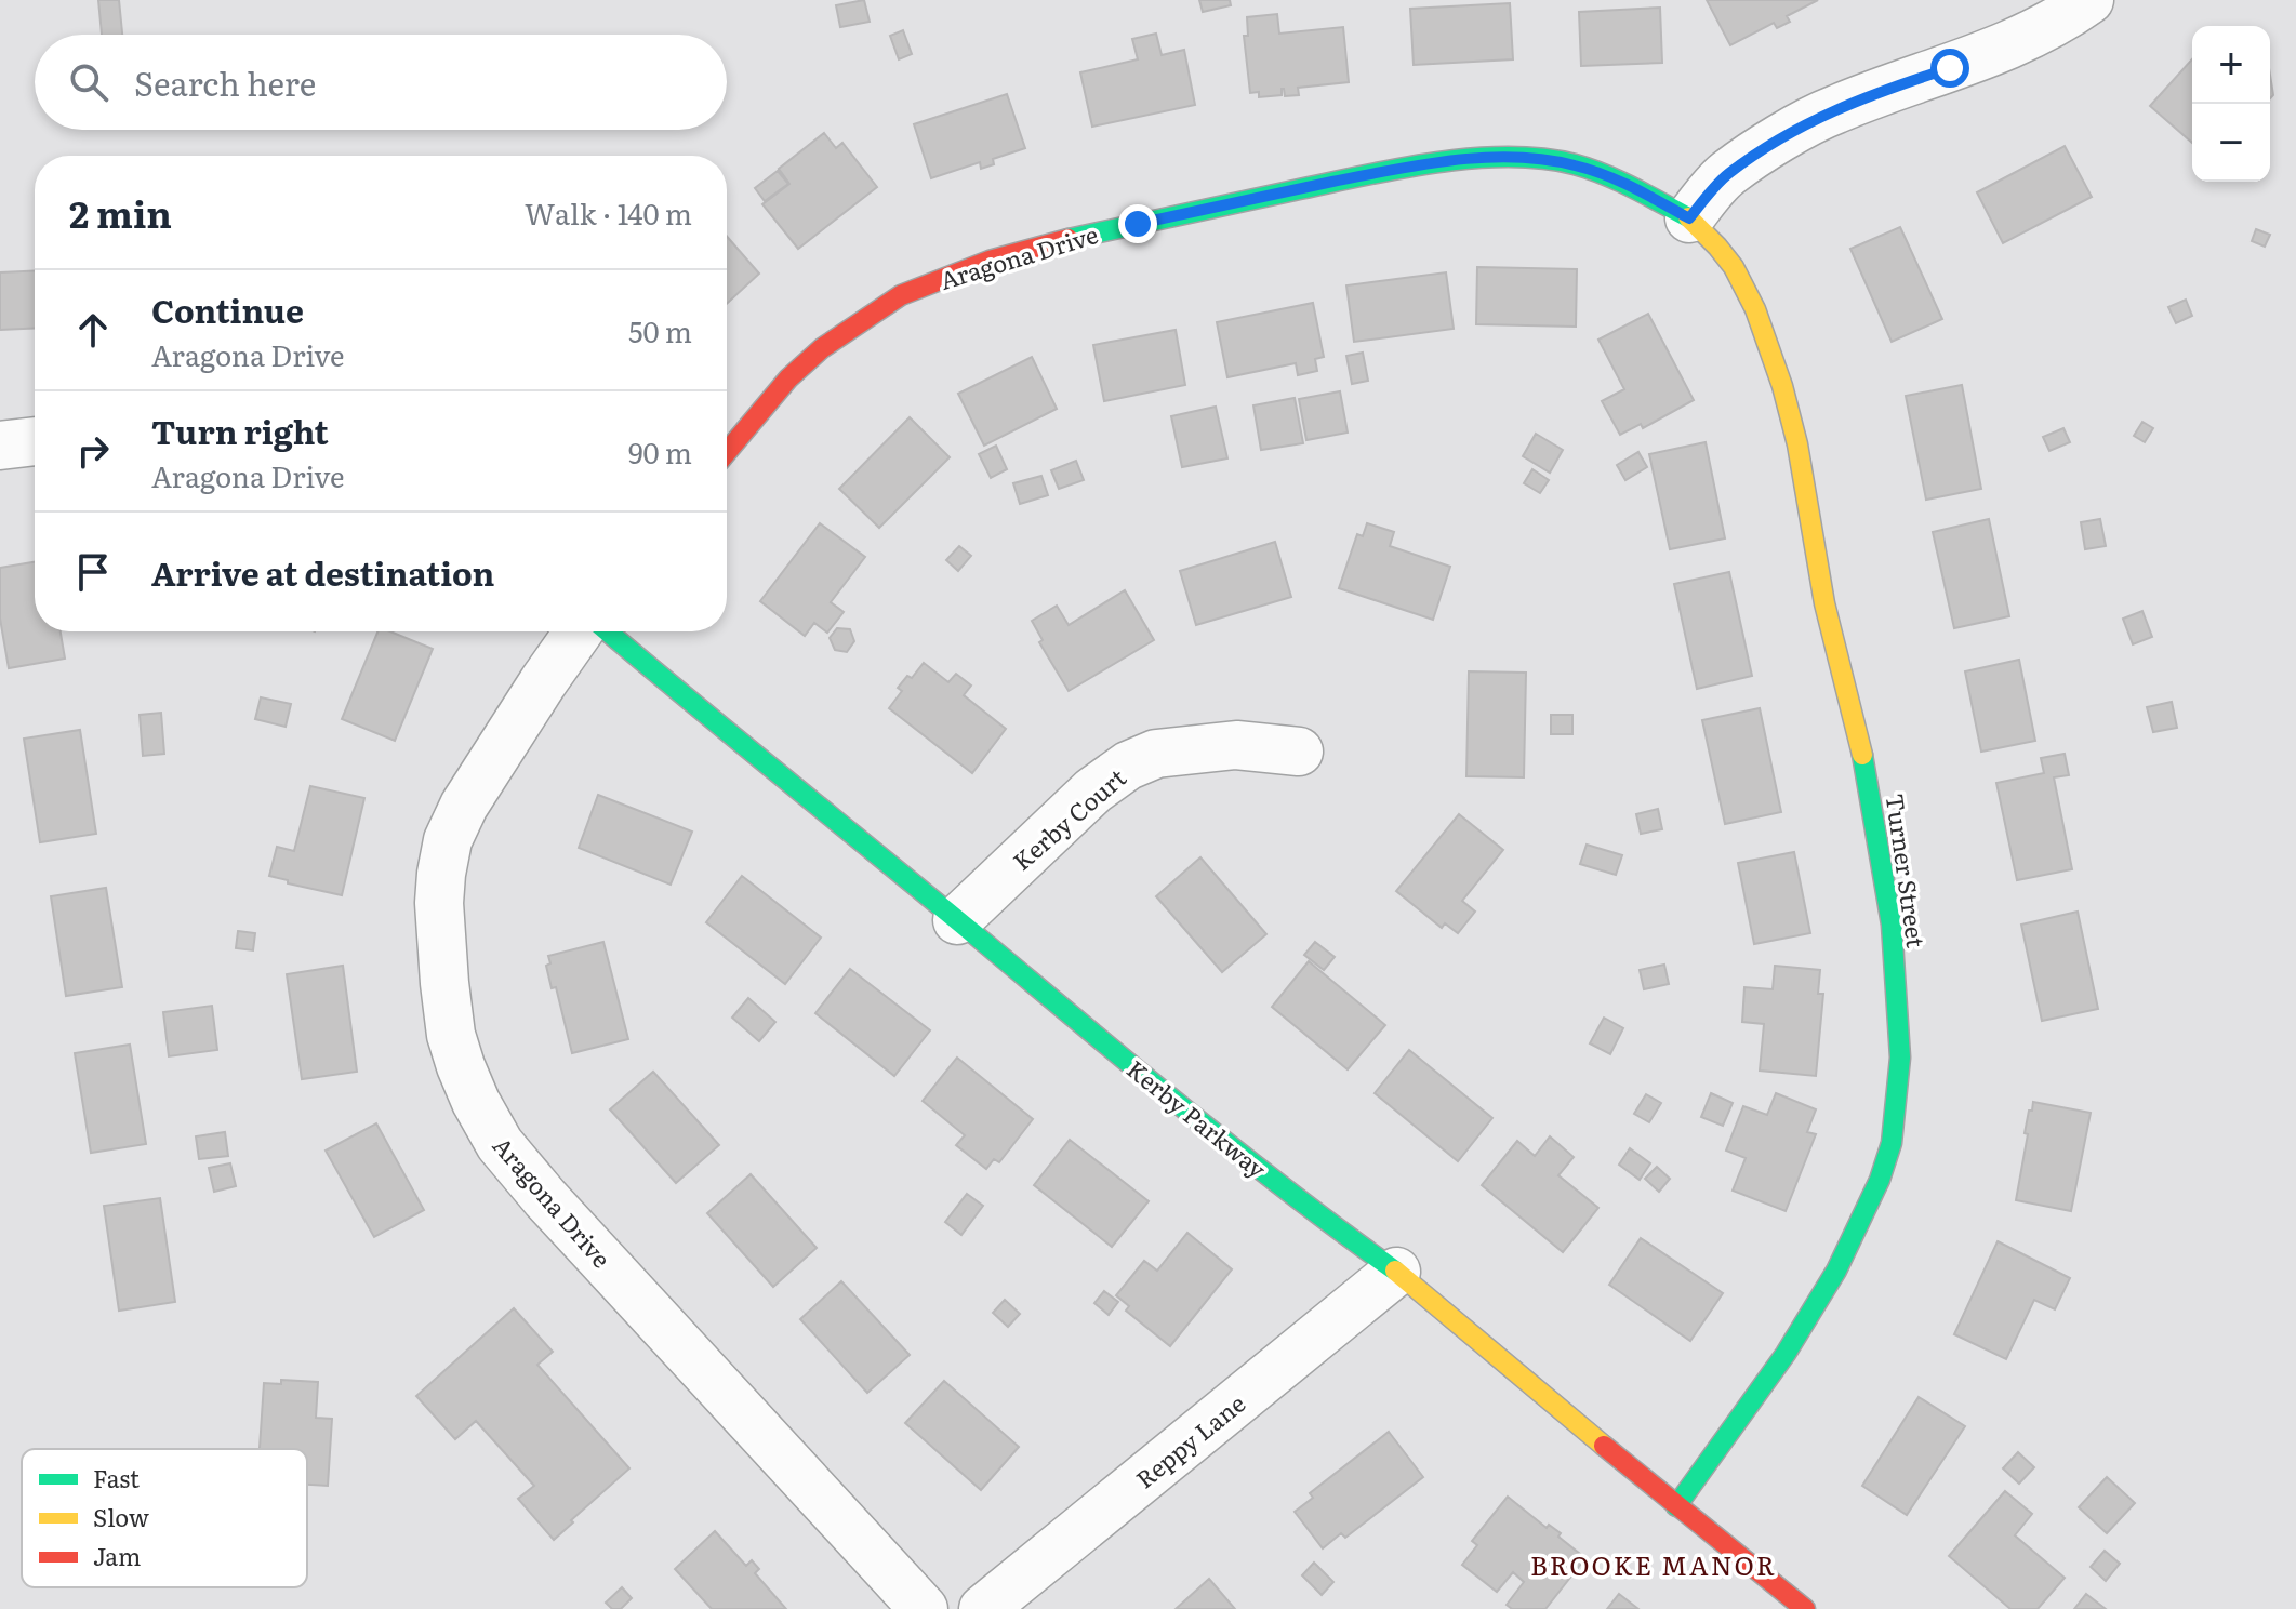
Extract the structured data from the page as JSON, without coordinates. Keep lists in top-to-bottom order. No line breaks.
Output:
{"streets":{"street":["Aragona Drive","Kerby Court","Turner Street","Kerby Parkway","Reppy Lane"]},"crossings":[["Aragona Drive","Turner Street"],["Kerby Court","Kerby Parkway"],["Turner Street","Kerby Parkway"],["Kerby Parkway","Reppy Lane"]],"districts":["BROOKE MANOR"],"legend":["Fast","Slow","Jam"],"page":{"map_buttons":["+","−"],"search":"Search here","heading":["2 min","Walk · 140 m"],"list":[["Continue","Aragona Drive","50 m"],["Turn right","Aragona Drive","90 m"],"Arrive at destination"]}}
